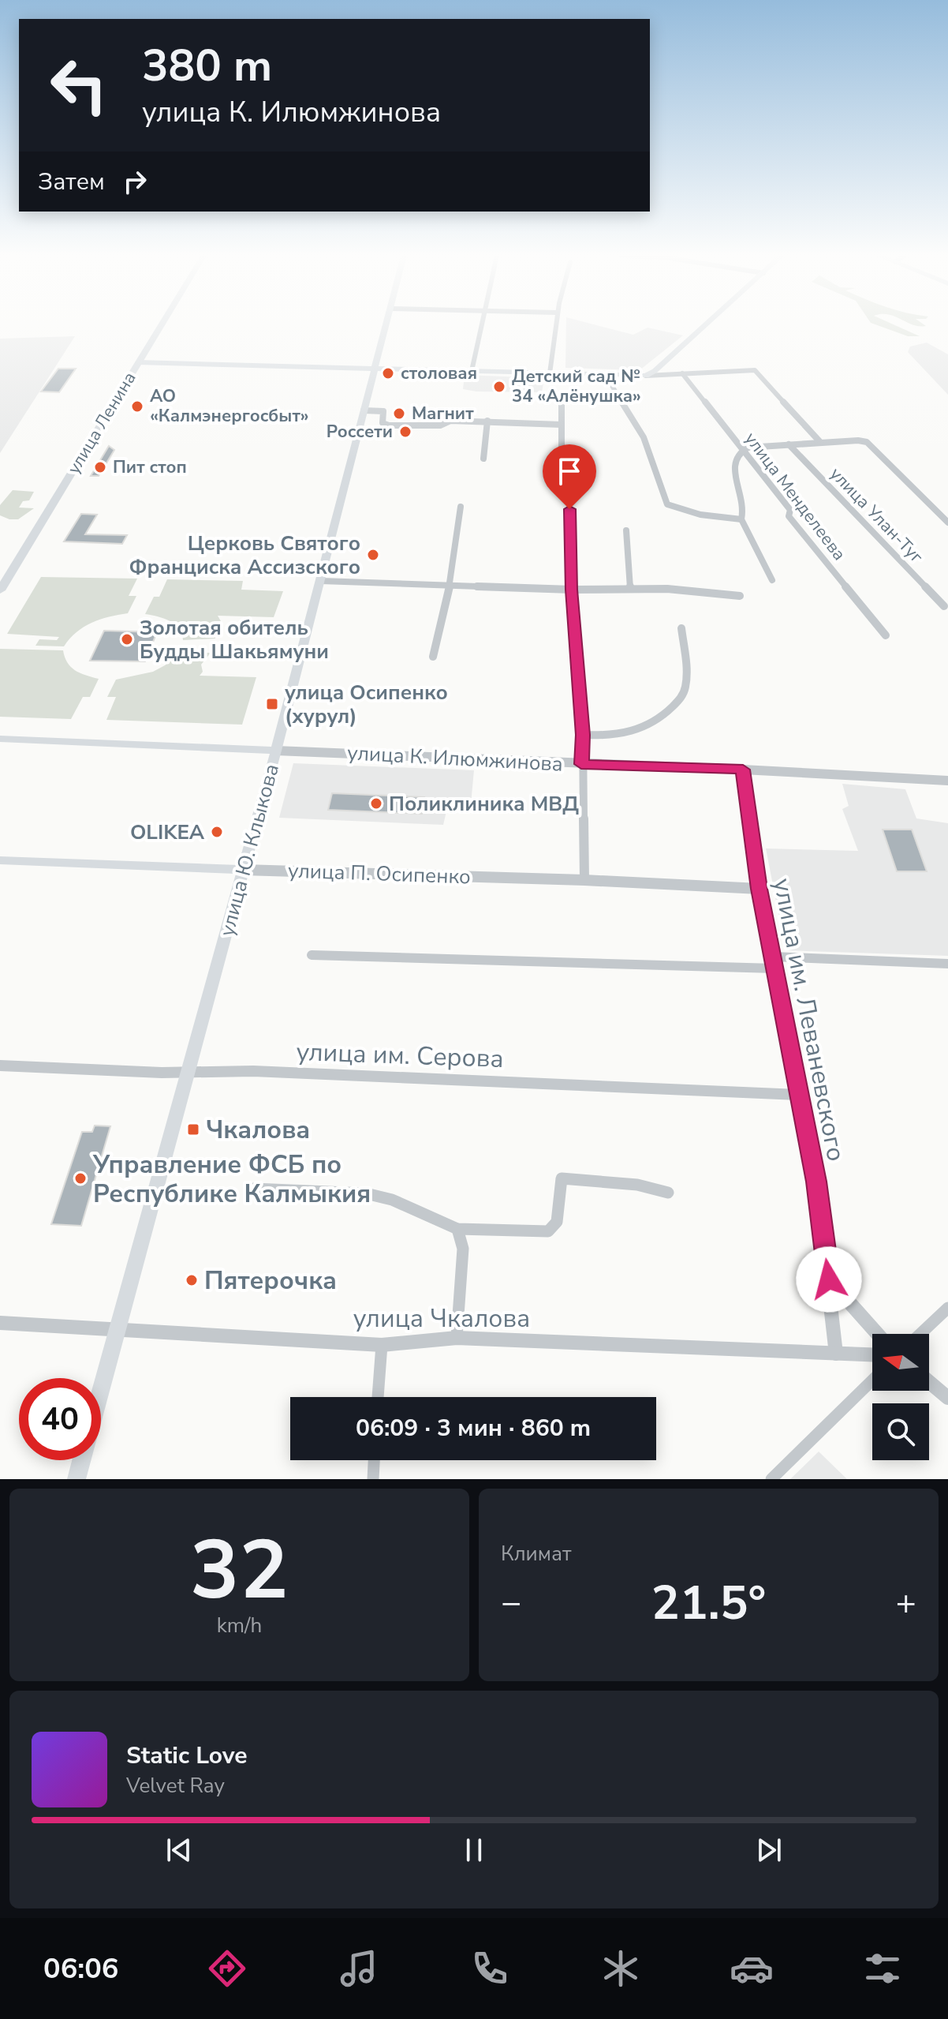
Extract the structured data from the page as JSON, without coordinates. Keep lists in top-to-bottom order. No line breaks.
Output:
{"streets":{"main road":["улица Ленина","улица К. Илюмжинова","улица Ю. Клыкова","улица П. Осипенко"],"street":["улица Менделеева","улица Улан-Туг","улица им. Леваневского","улица им. Серова","улица Чкалова"]},"crossings":[["улица Менделеева","улица Улан-Туг"],["улица К. Илюмжинова","улица Ю. Клыкова"],["улица К. Илюмжинова","улица им. Леваневского"],["улица Ю. Клыкова","улица П. Осипенко"],["улица Ю. Клыкова","улица им. Серова"],["улица Ю. Клыкова","улица Чкалова"],["улица П. Осипенко","улица им. Леваневского"],["улица им. Леваневского","улица им. Серова"],["улица им. Леваневского","улица Чкалова"]],"places":{"other":["столовая","Детский сад № 34 «Алёнушка»","АО «Калмэнергосбыт»","Магнит","Россети","Пит стоп","Церковь Святого Франциска Ассизского","Золотая обитель Будды Шакьямуни","Поликлиника МВД","OLIKEA","Управление ФСБ по Республике Калмыкия","Пятерочка"],"transit":["улица Осипенко (хурул)","Чкалова"]},"north":"left","page":{"turn":["380 m","улица К. Илюмжинова"],"then":"Затем","limit":"40","trip":"06:09 · 3 мин · 860 m","tile":[["32","km/h"],"Климат"],"heat":["−","21.5°","+"],"song":["Static Love","Velvet Ray"],"tabs":"06:06"}}
